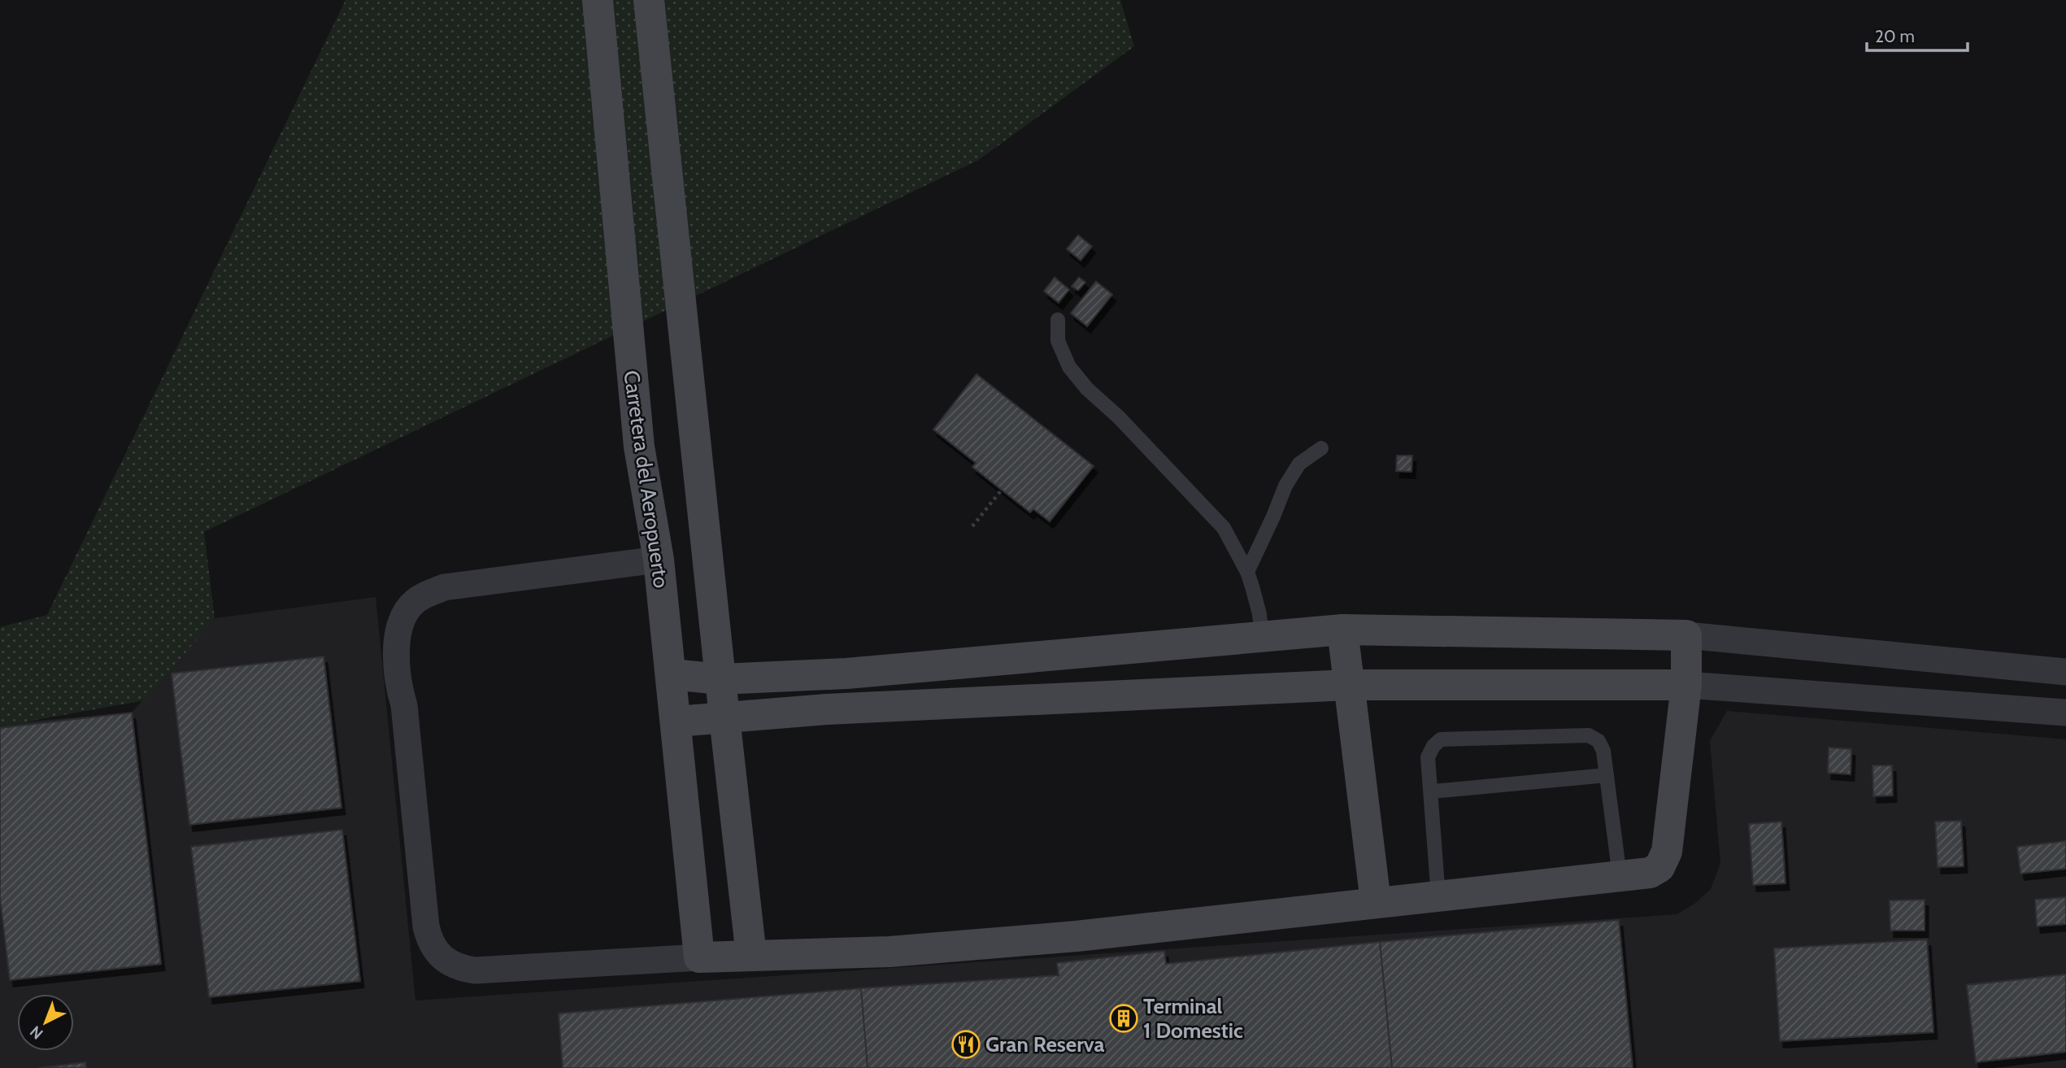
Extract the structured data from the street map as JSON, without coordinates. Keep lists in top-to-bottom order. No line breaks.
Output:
{"streets":{"street":["Carretera del Aeropuerto"]},"places":{"building":["Terminal 1 Domestic"],"restaurant":["Gran Reserva"]},"scale_bar":"20 m","north":"bottom left"}
